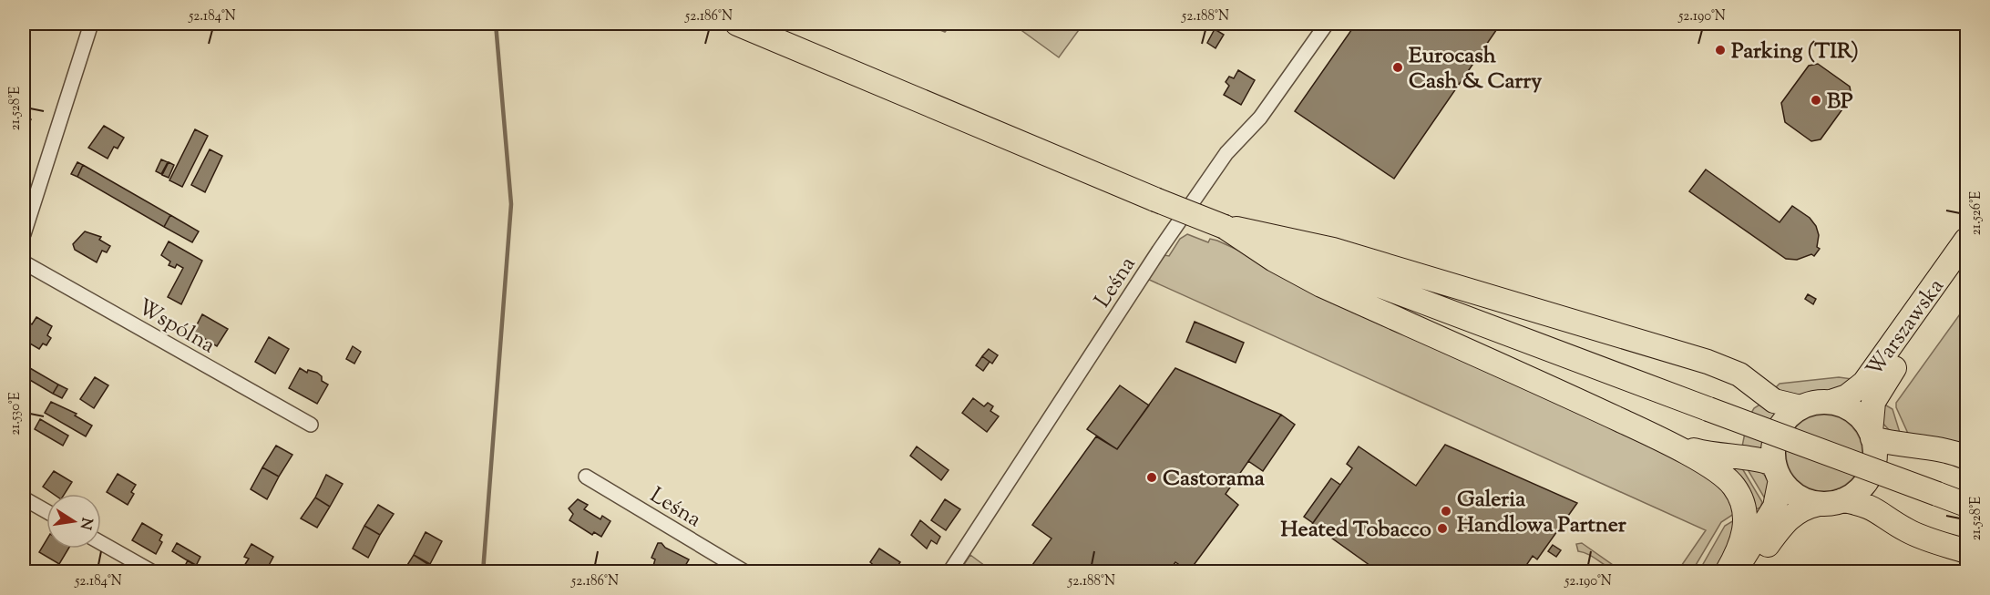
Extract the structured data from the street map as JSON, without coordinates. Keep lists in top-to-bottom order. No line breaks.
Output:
{"streets":{"main road":["Warszawska"],"street":["Leśna","Wspólna"]},"places":["Parking (TIR)","Eurocash Cash & Carry","BP","Castorama","Galeria Handlowa Partner","Heated Tobacco"],"north":"right","coordinates":["52.184°N","52.186°N","52.188°N","52.190°N","21.528°E","21.526°E","21.530°E"]}
